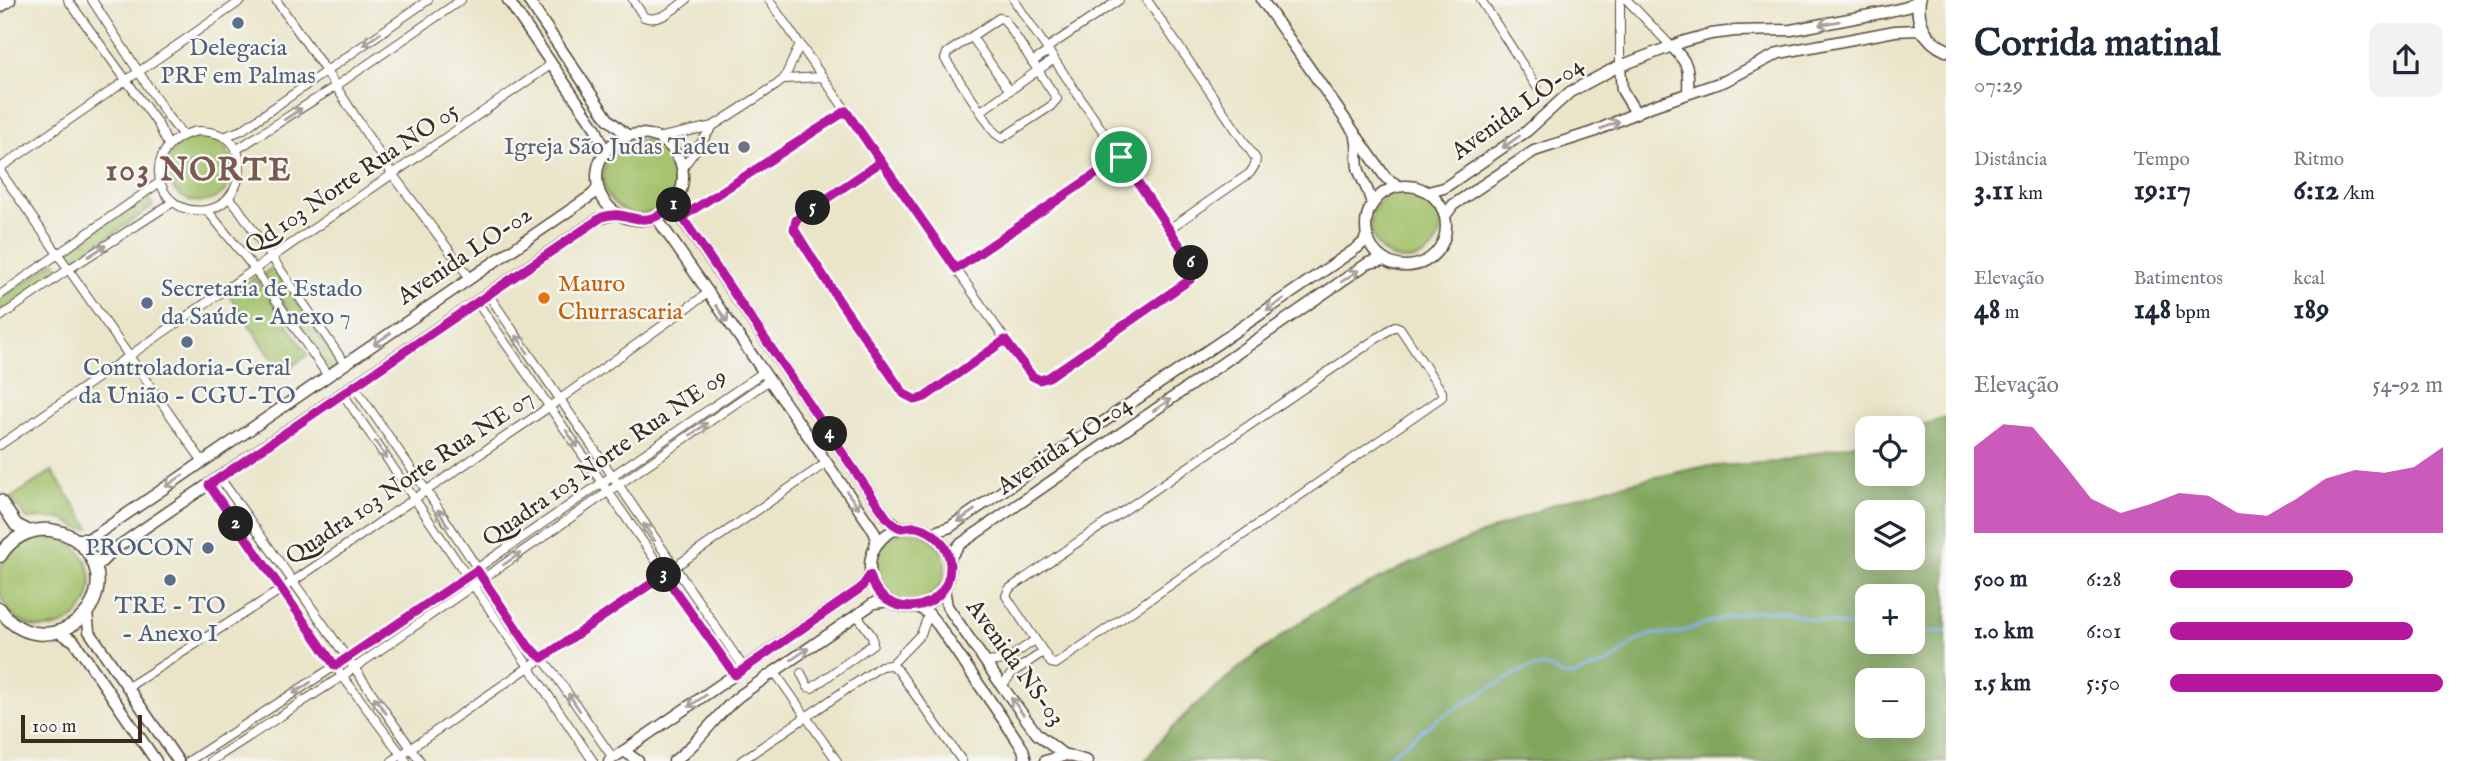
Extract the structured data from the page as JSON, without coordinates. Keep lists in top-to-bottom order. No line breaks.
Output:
{"streets":{"street":["Avenida LO-04","Qd 103 Norte Rua NO 05","Avenida LO-02","Quadra 103 Norte Rua NE 09","Quadra 103 Norte Rua NE 07","Avenida NS-03"]},"crossings":[["Avenida LO-04","Avenida NS-03"]],"districts":["103 NORTE"],"places":["Delegacia PRF em Palmas","Igreja São Judas Tadeu","Mauro Churrascaria","Secretaria de Estado da Saúde - Anexo 7","Controladoria-Geral da União - CGU-TO","PROCON","TRE - TO - Anexo I"],"scale_bar":"100 m","page":{"heading":["Corrida matinal","07:29"],"stats":[["Distância","3.11 km"],["Tempo","19:17"],["Ritmo","6:12 /km"],["Elevação","48 m"],["Batimentos","148 bpm"],["kcal","189"]],"pins":["1","5","6","4","2","3"],"chart":["Elevação","54–92 m"],"map_buttons":["+","−"],"list":[{"name":"500 m","note":"6:28"},{"name":"1.0 km","note":"6:01"},{"name":"1.5 km","note":"5:50"}],"scale":"100 m"}}
